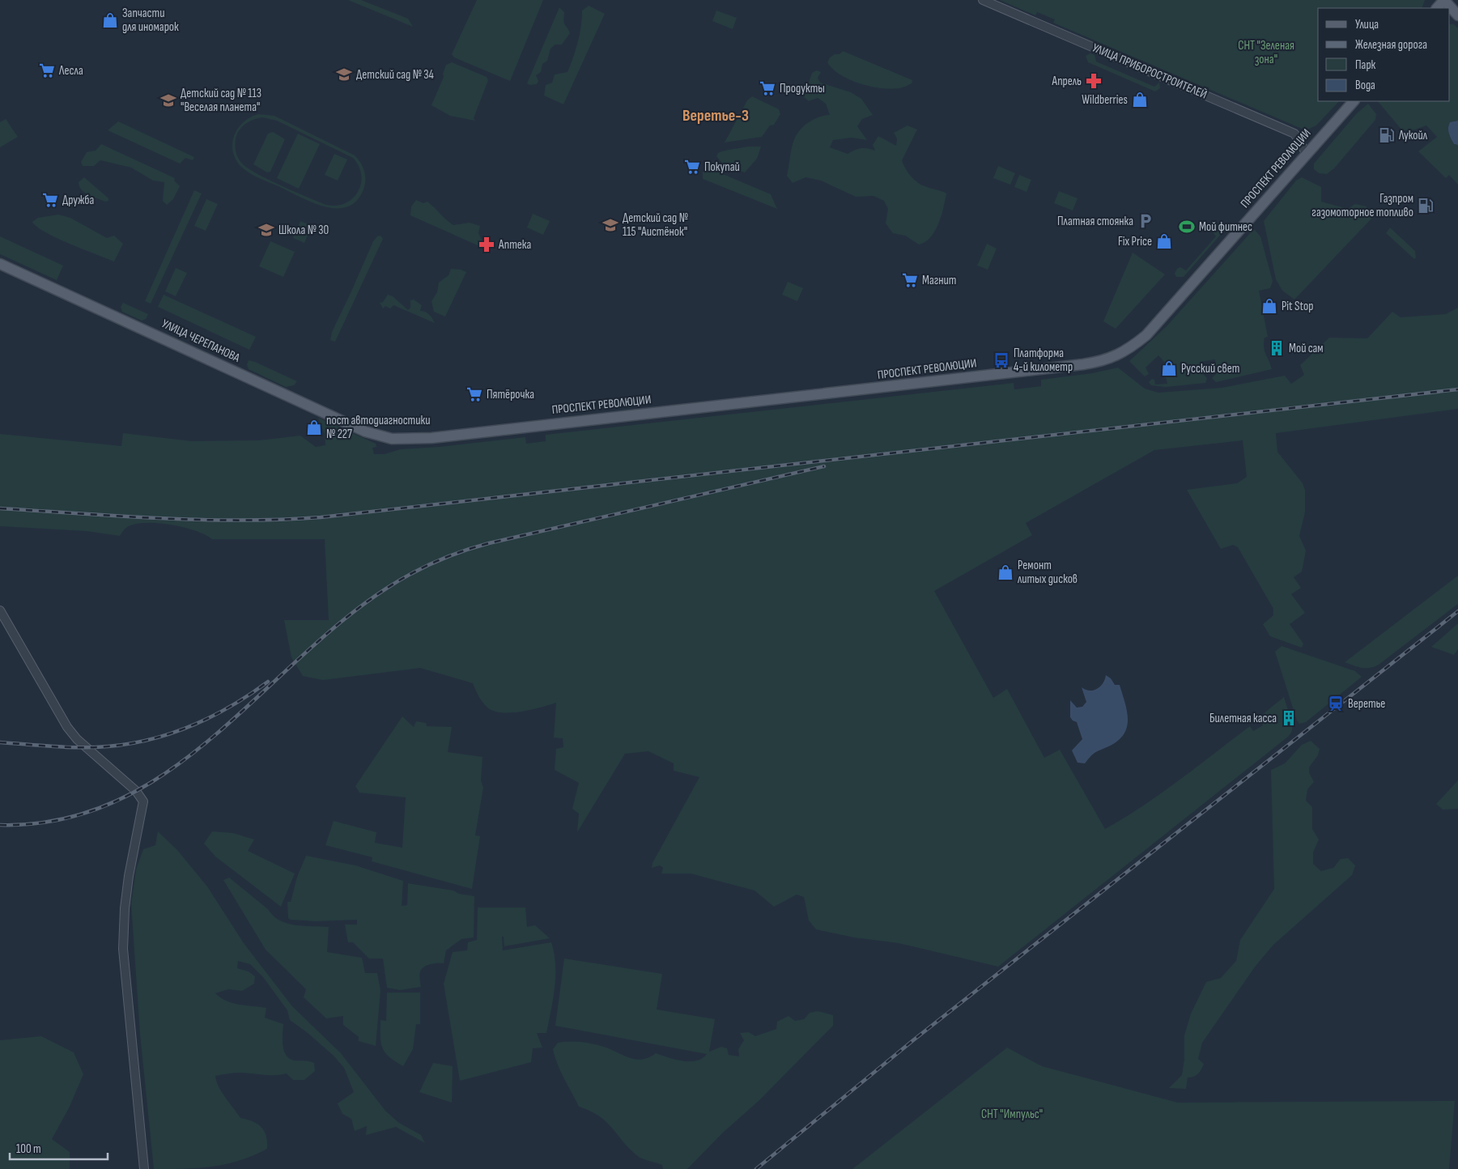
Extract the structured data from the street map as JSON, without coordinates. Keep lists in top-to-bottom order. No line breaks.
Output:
{"streets":{"main road":["ПРОСПЕКТ РЕВОЛЮЦИИ","УЛИЦА ЧЕРЕПАНОВА"],"street":["УЛИЦА ПРИБОРОСТРОИТЕЛЕЙ"]},"crossings":[["УЛИЦА ПРИБОРОСТРОИТЕЛЕЙ","ПРОСПЕКТ РЕВОЛЮЦИИ"],["ПРОСПЕКТ РЕВОЛЮЦИИ","УЛИЦА ЧЕРЕПАНОВА"]],"districts":["Веретье-3"],"parks":["СНТ \"Зеленая зона\"","СНТ \"Импульс\""],"places":{"shop":["Запчасти для иномарок","Wildberries","Fix Price","Pit Stop","Русский свет","пост автодиагностики № 227","Ремонт литых дисков"],"supermarket":["Лесла","Продукты","Покупай","Дружба","Магнит","Пятёрочка"],"school or university":["Детский сад № 34","Детский сад № 113 \"Веселая планета\"","Детский сад № 115 \"Аистёнок\"","Школа № 30"],"pharmacy":["Апрель","Аптека"],"fuel station":["Лукойл","Газпром газомоторное топливо"],"parking":["Платная стоянка"],"sports":["Мой фитнес"],"building":["Мой сам","Билетная касса"],"bus stop":["Платформа 4-й километр"],"station":["Веретье"]},"legend":["Улица","Железная дорога","Парк","Вода"],"scale_bar":"100 m"}
